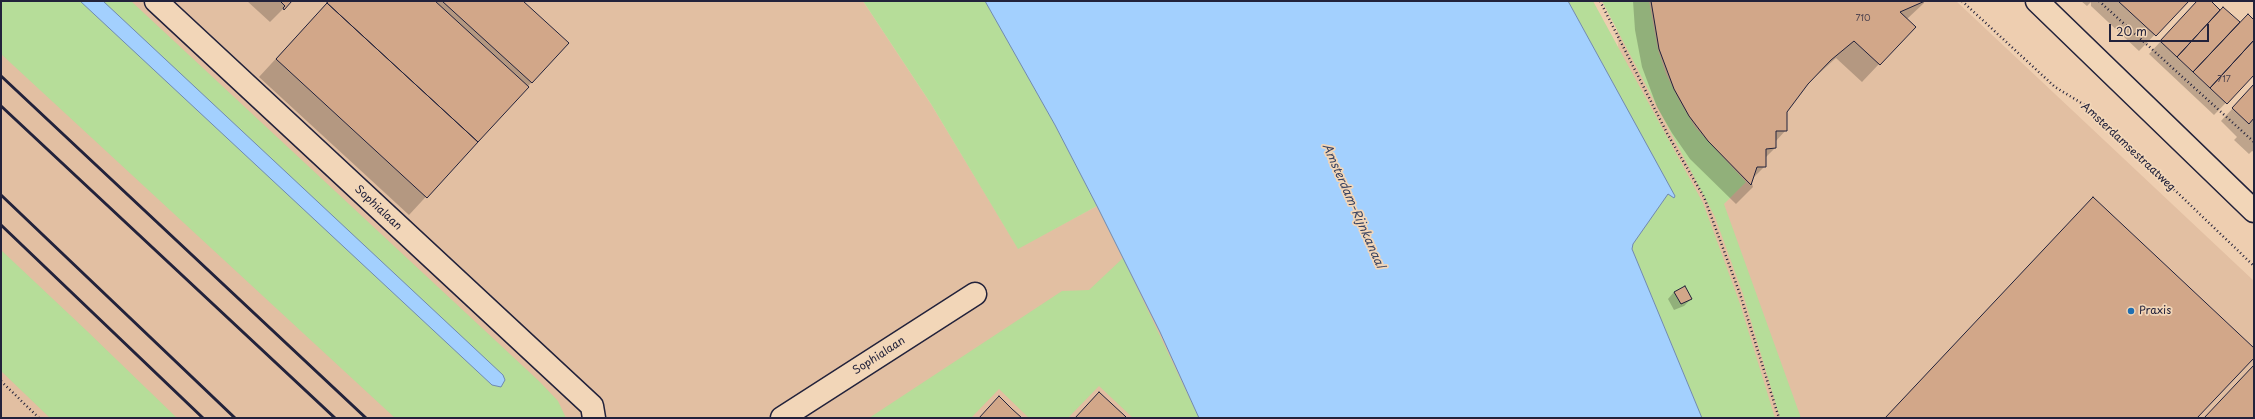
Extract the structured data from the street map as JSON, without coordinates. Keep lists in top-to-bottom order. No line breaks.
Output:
{"streets":{"street":["Sophialaan"],"path":["Amsterdamsestraatweg"]},"water":["Amsterdam-Rijnkanaal"],"places":["Praxis"],"house_numbers":["710","717"],"scale_bar":"20 m"}
